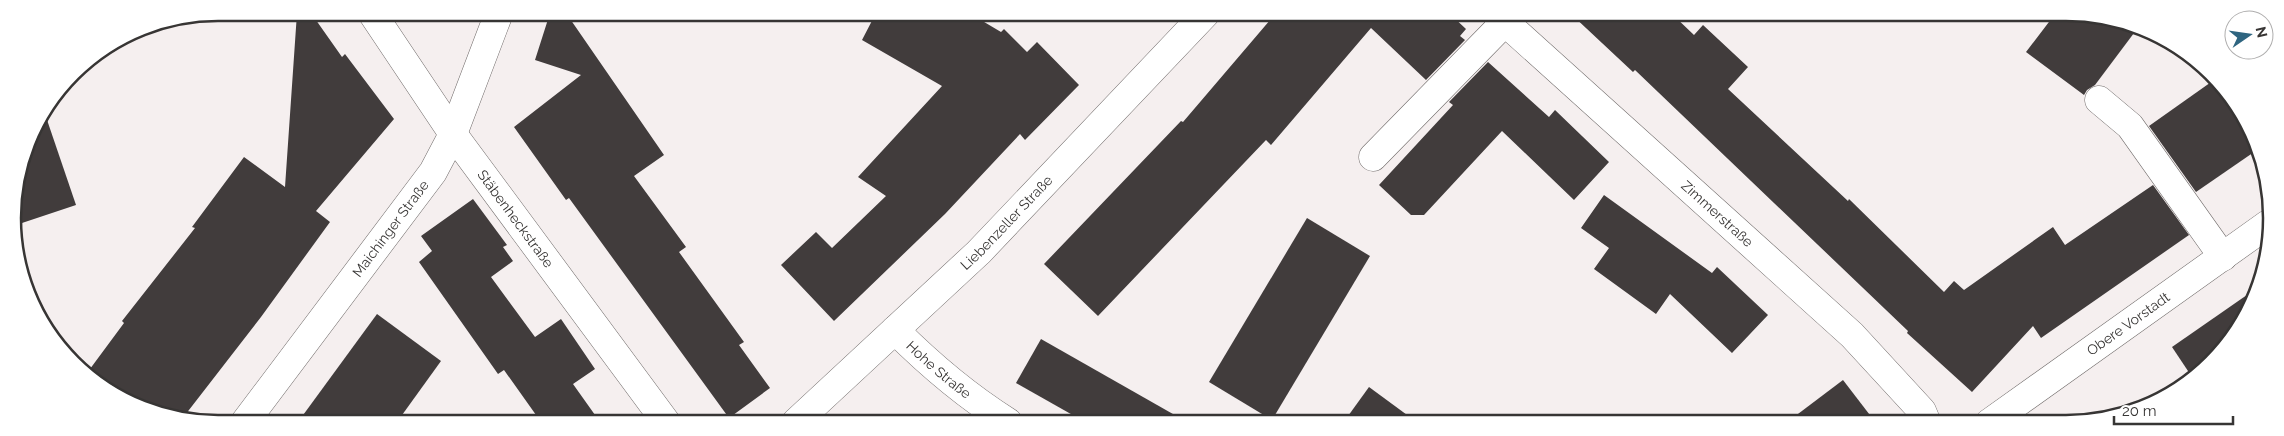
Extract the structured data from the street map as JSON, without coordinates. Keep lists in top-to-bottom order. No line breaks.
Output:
{"streets":{"street":["Zimmerstraße","Stäbenheckstraße","Liebenzeller Straße","Maichinger Straße","Obere Vorstadt","Hohe Straße"]},"crossings":[["Stäbenheckstraße","Maichinger Straße"],["Liebenzeller Straße","Hohe Straße"]],"scale_bar":"20 m","north":"right"}
